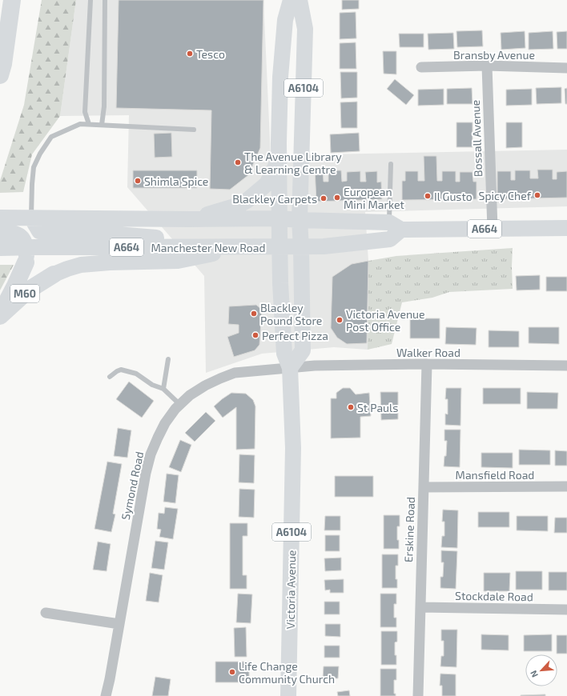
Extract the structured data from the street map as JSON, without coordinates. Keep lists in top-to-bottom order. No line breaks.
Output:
{"streets":{"highway":["M60"],"main road":["A6104","A664","Manchester New Road","Victoria Avenue"],"street":["Bransby Avenue","Bossall Avenue","Walker Road","Mansfield Road","Symond Road","Erskine Road","Stockdale Road"]},"crossings":[["Bransby Avenue","Bossall Avenue"],["A6104","A664"],["A6104","Manchester New Road"],["A6104","Walker Road"],["A6104","Symond Road"],["A6104","Victoria Avenue"],["Bossall Avenue","A664"],["A664","Manchester New Road"],["Manchester New Road","M60"],["Manchester New Road","Victoria Avenue"],["Walker Road","Symond Road"],["Walker Road","Erskine Road"],["Walker Road","Victoria Avenue"],["Mansfield Road","Erskine Road"],["Symond Road","Victoria Avenue"],["Erskine Road","Stockdale Road"]],"places":["Tesco","The Avenue Library & Learning Centre","Shimla Spice","Spicy Chef","Il Gusto","European Mini Market","Blackley Carpets","Blackley Pound Store","Victoria Avenue Post Office","Perfect Pizza","St Pauls","Life Change Community Church"],"north":"bottom left"}
